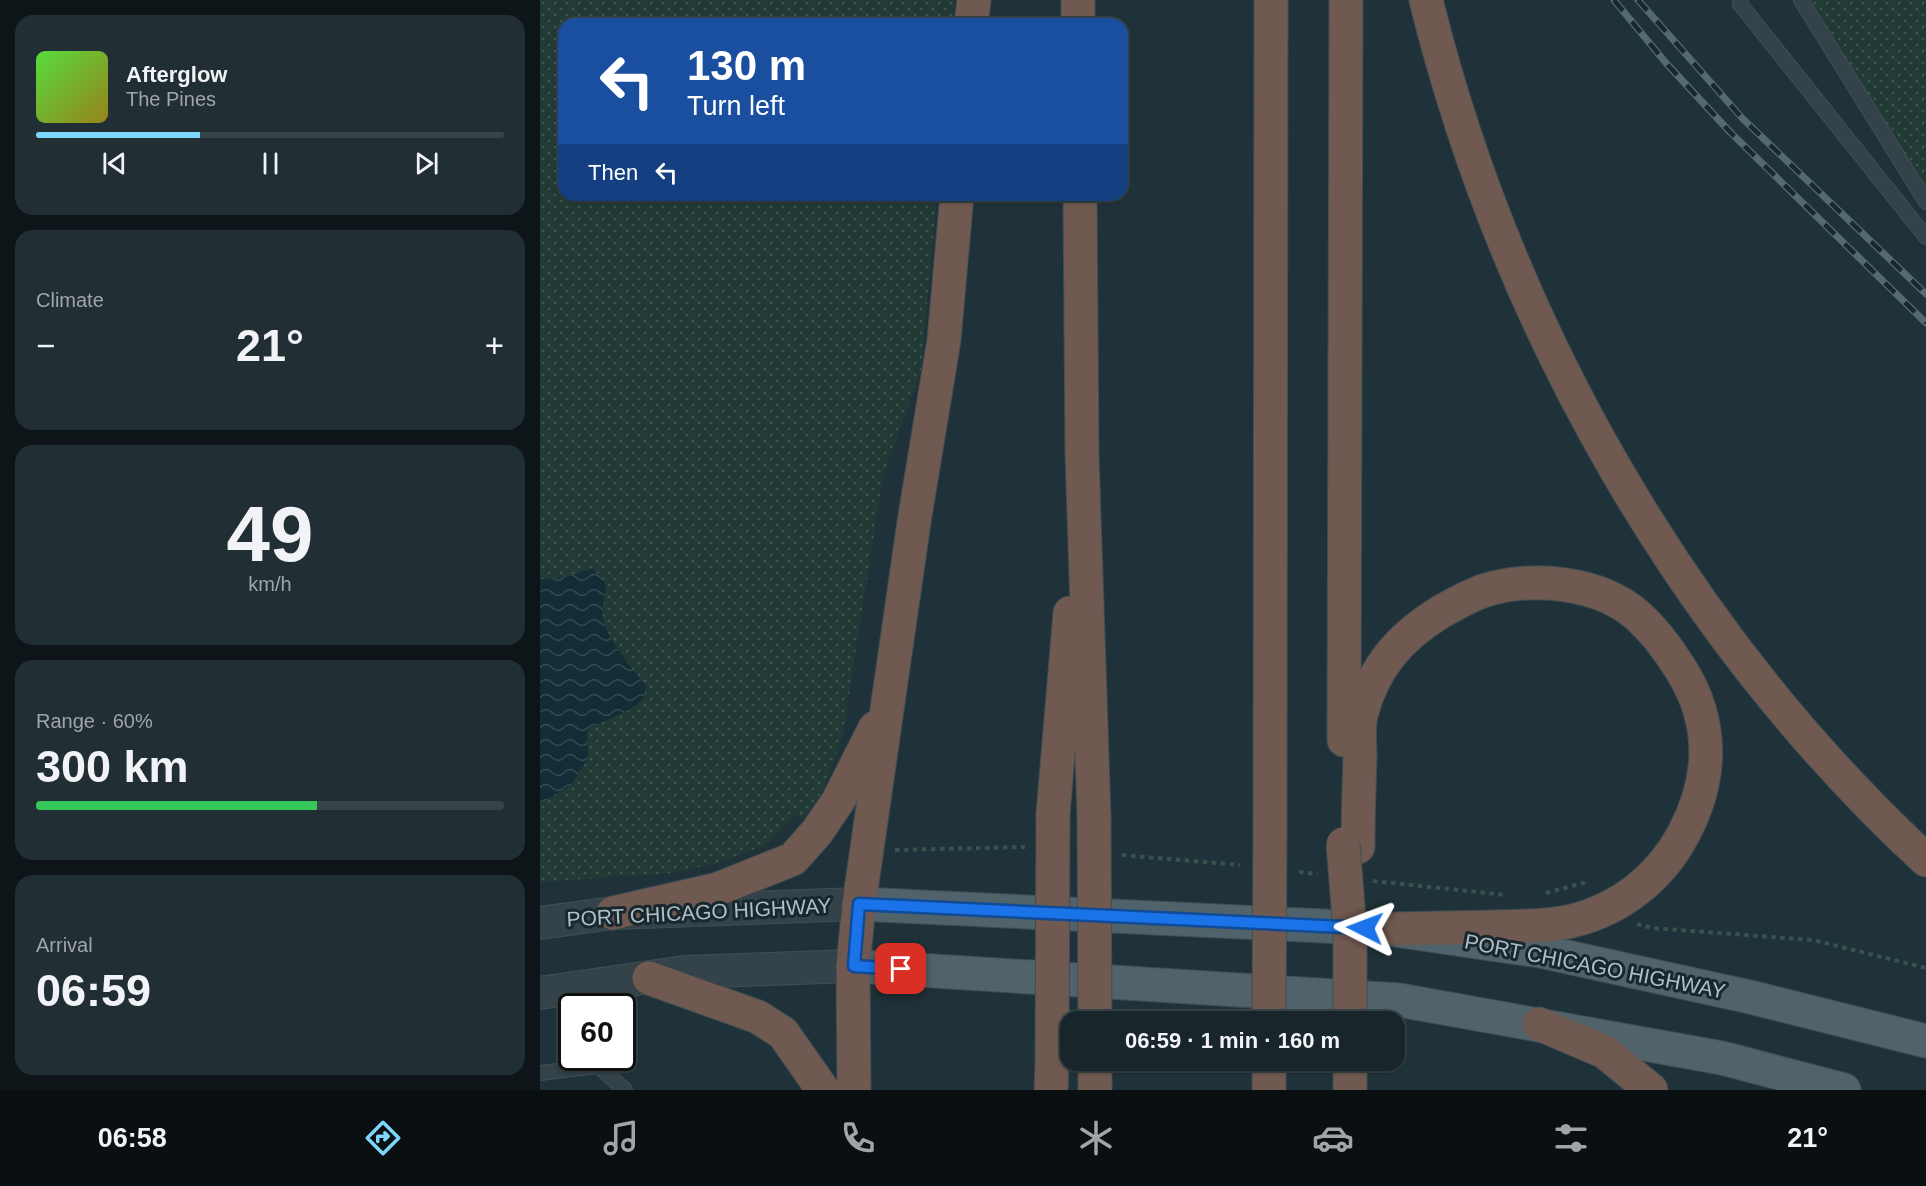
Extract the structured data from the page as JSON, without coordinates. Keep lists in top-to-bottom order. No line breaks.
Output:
{"streets":{"main road":["PORT CHICAGO HIGHWAY"]},"page":{"turn":["130 m","Turn left"],"song":["Afterglow","The Pines"],"then":"Then","tile":["Climate",["49","km/h"],["Range · 60%","300 km"],["Arrival","06:59"]],"heat":["−","21°","+"],"limit":"60","trip":"06:59 · 1 min · 160 m","tabs":["06:58","21°"]}}
